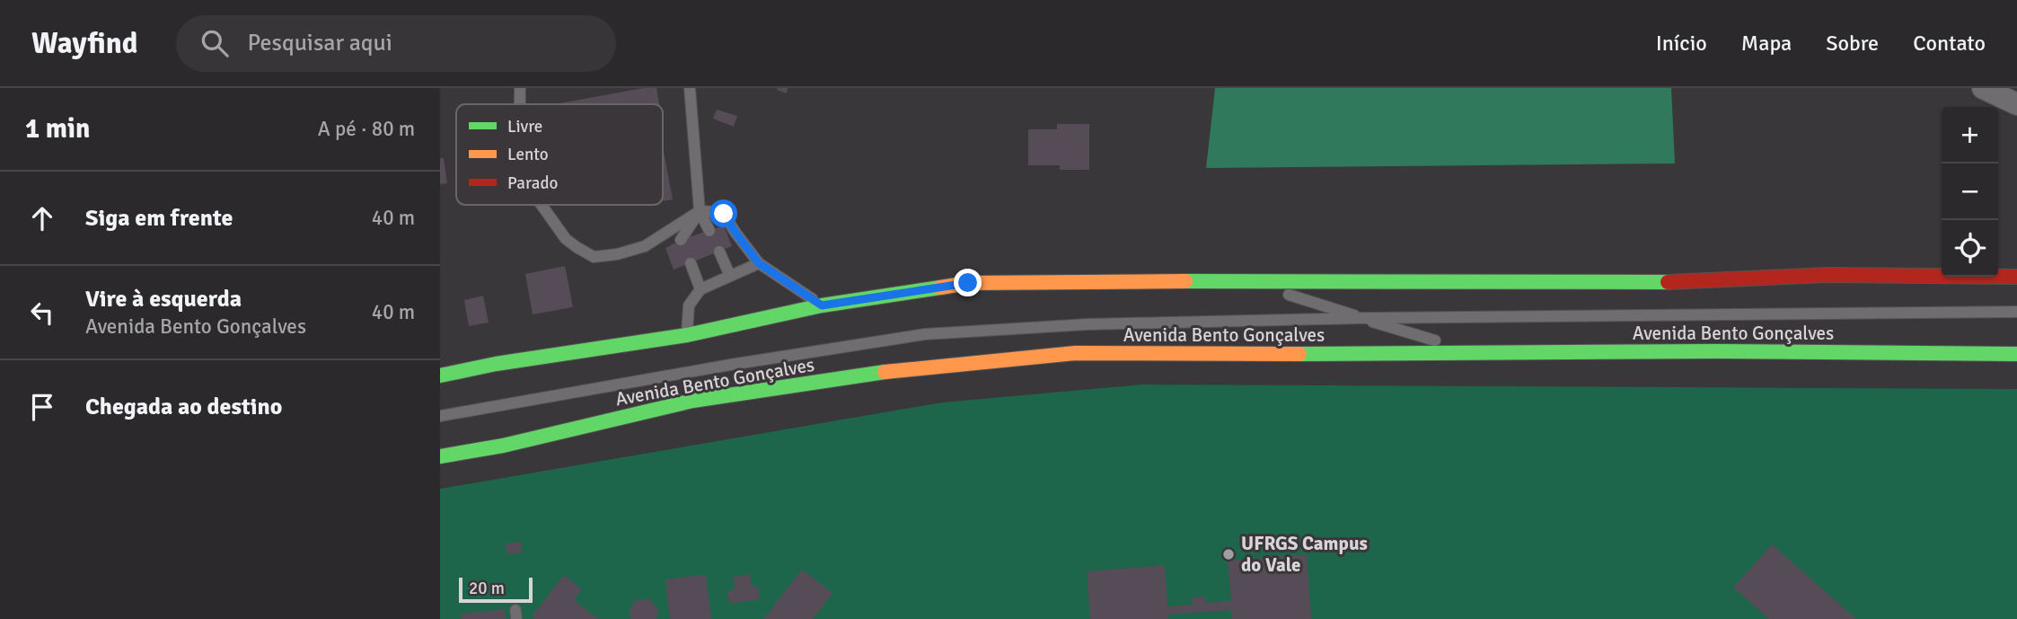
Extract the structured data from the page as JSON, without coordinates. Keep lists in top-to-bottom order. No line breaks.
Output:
{"streets":{"main road":["Avenida Bento Gonçalves"]},"places":["UFRGS Campus do Vale"],"legend":["Livre","Lento","Parado"],"scale_bar":"20 m","page":{"header":"Wayfind","search":"Pesquisar aqui","nav":["Início","Mapa","Sobre","Contato"],"heading":["1 min","A pé · 80 m"],"map_buttons":["+","−"],"list":[["Siga em frente","40 m"],["Vire à esquerda","Avenida Bento Gonçalves","40 m"],"Chegada ao destino"],"scale":"20 m"}}
